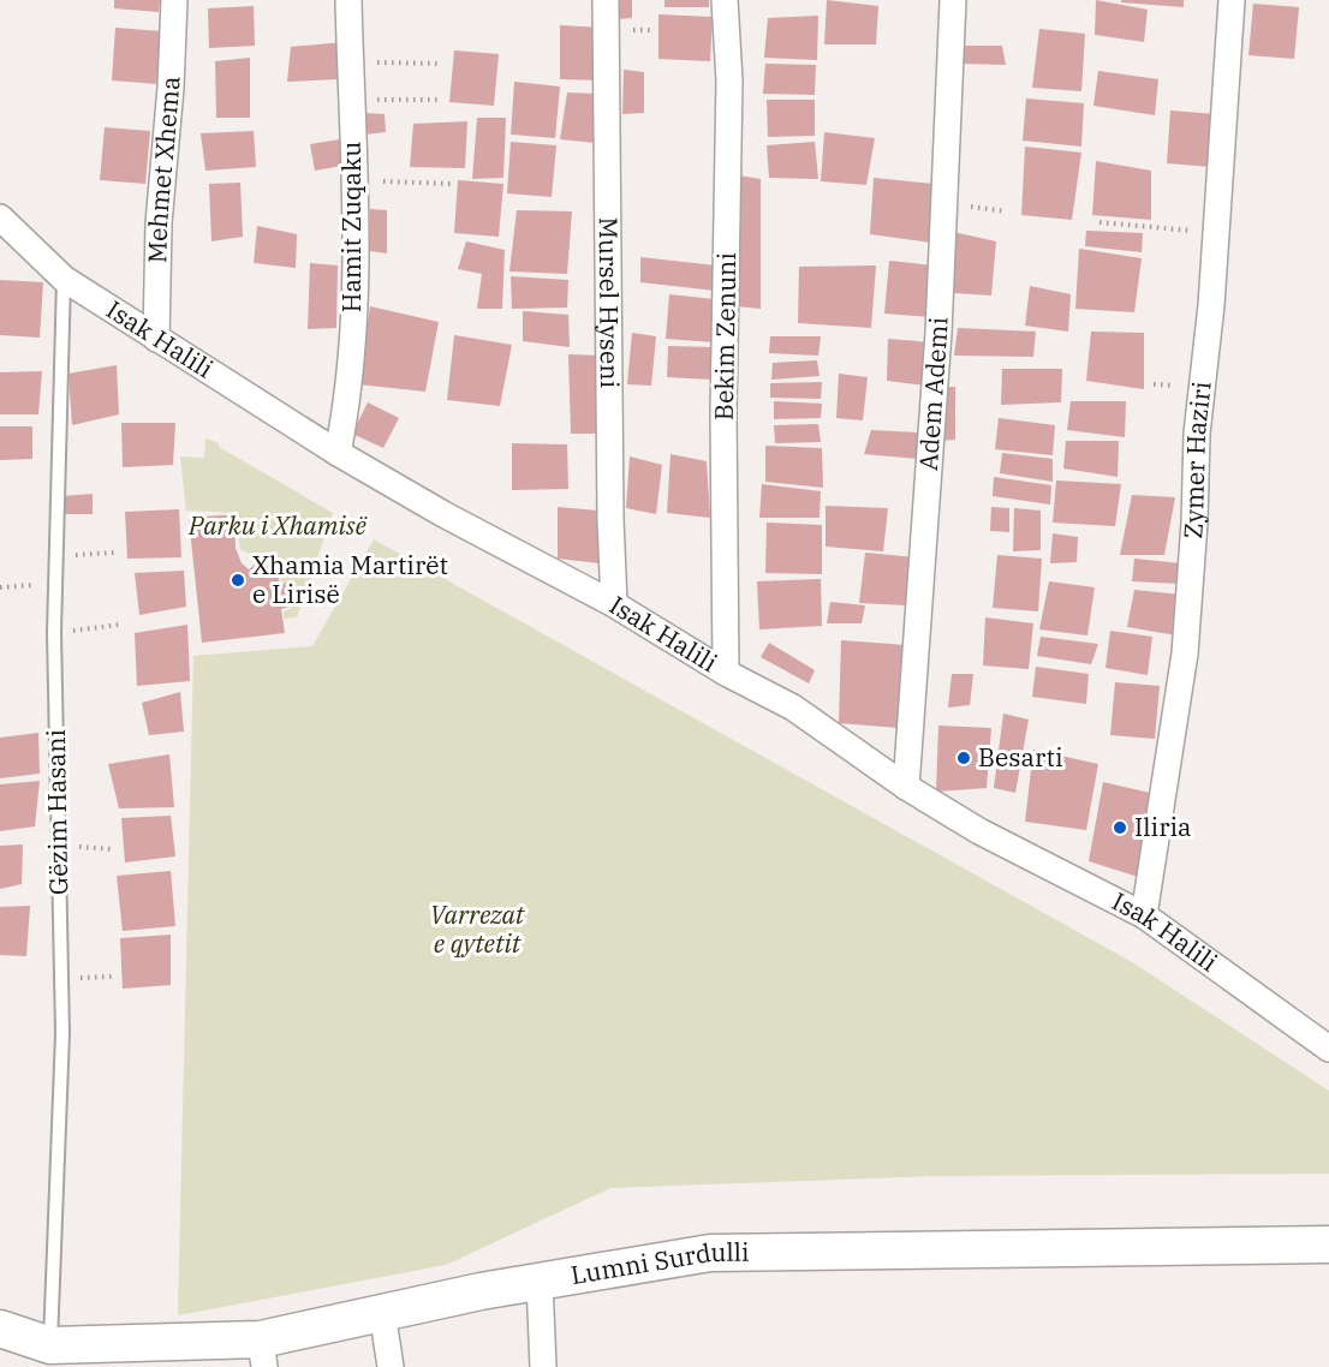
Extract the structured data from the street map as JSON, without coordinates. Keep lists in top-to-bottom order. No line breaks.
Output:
{"streets":{"street":["Mehmet Xhema","Hamit Zuqaku","Mursel Hyseni","Bekim Zenuni","Isak Halili","Adem Ademi","Zymer Haziri","Lumni Surdulli"],"lane":["Gëzim Hasani"]},"crossings":[["Mehmet Xhema","Isak Halili"],["Hamit Zuqaku","Isak Halili"],["Mursel Hyseni","Isak Halili"],["Bekim Zenuni","Isak Halili"],["Isak Halili","Adem Ademi"],["Isak Halili","Zymer Haziri"],["Isak Halili","Gëzim Hasani"],["Gëzim Hasani","Lumni Surdulli"]],"parks":["Parku i Xhamisë","Varrezat e qytetit"],"places":["Xhamia Martirët e Lirisë","Besarti","Iliria"]}
